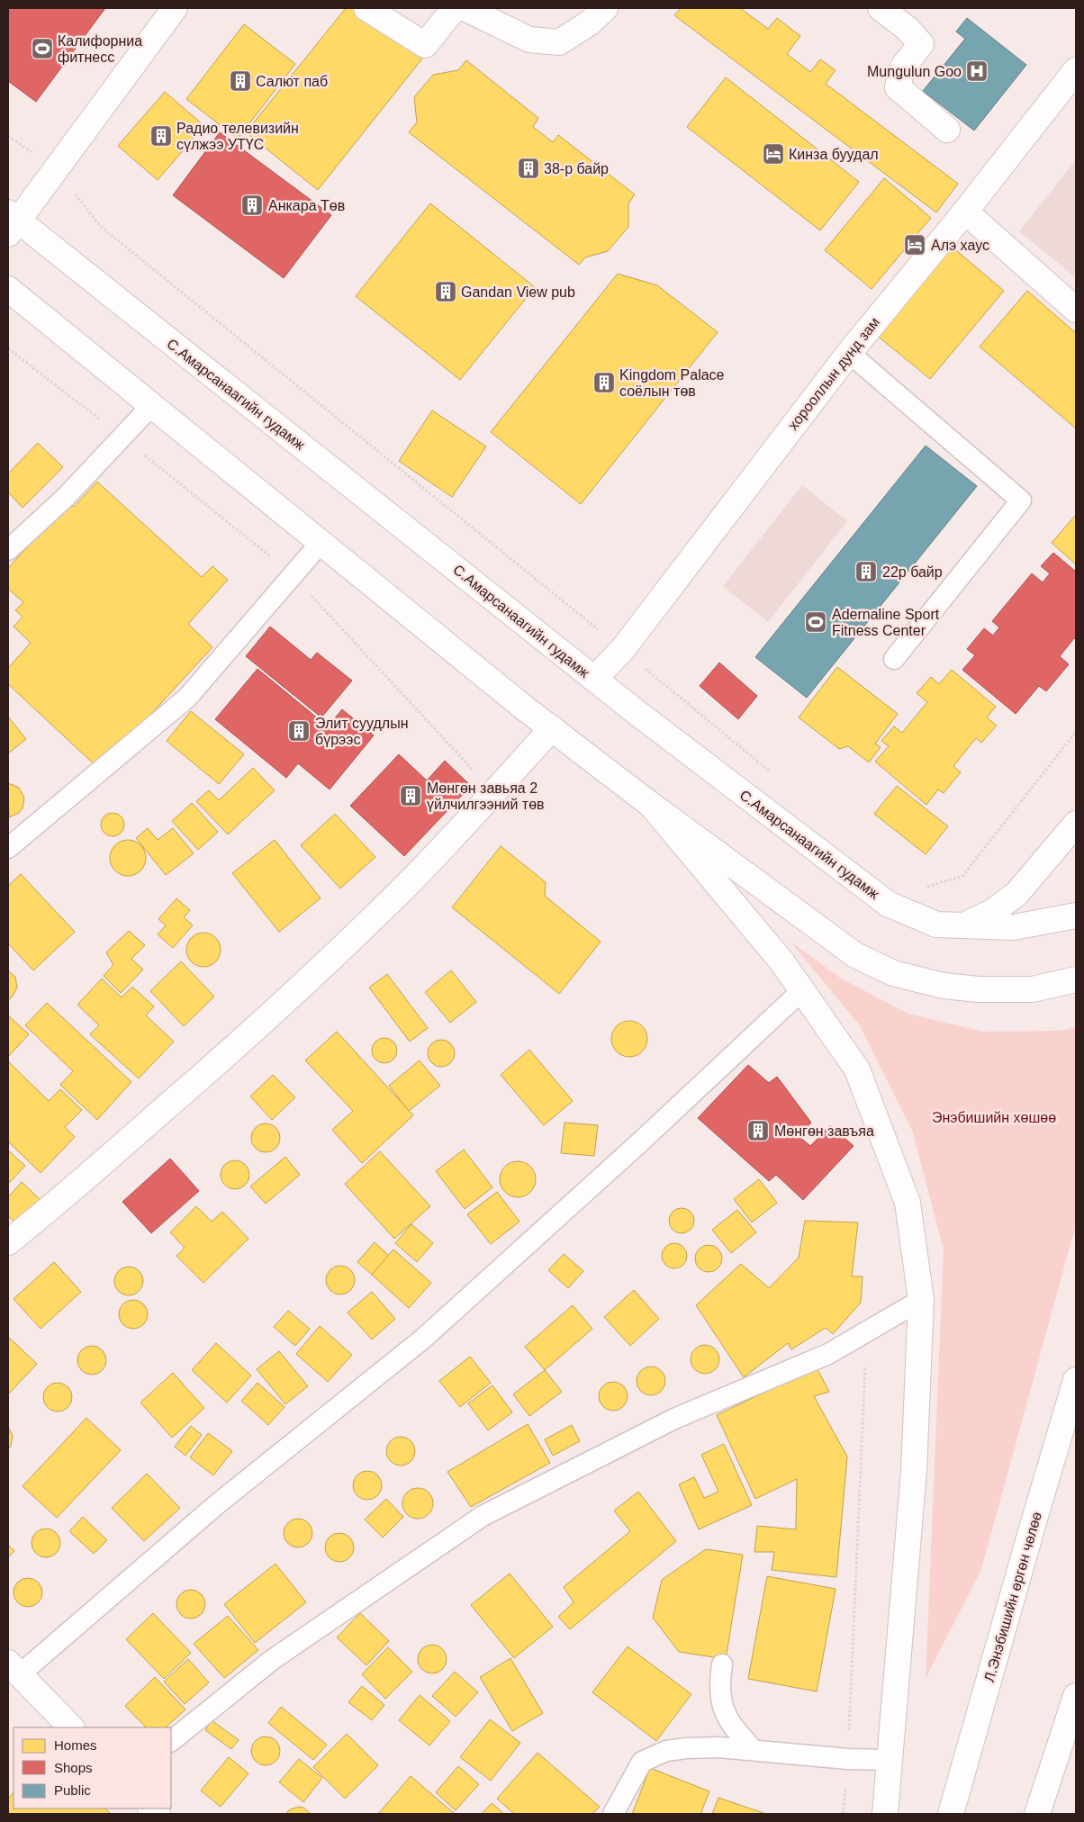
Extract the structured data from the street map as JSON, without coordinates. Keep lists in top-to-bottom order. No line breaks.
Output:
{"streets":{"main road":["хорооллын дунд зам","С.Амарсанаагийн гудамж","Л.Энэбишийн өргөн чөлөө"]},"crossings":[["хорооллын дунд зам","С.Амарсанаагийн гудамж"]],"parks":["Энэбишийн хөшөө"],"places":{"sports":["Калифорниа фитнесс","Adernaline Sport Fitness Center"],"hospital":["Mungulun Goo"],"building":["Салют паб","Радио телевизийн сүлжээ УТҮС","38-р байр","Анкара Төв","Gandan View pub","Kingdom Palace соёлын төв","22р байр","Элит суудлын бүрээс","Мөнгөн завьяа 2 үйлчилгээний төв","Мөнгөн завъяа"],"hotel":["Кинза буудал","Алэ хаус"]},"legend":["Homes","Shops","Public"]}
